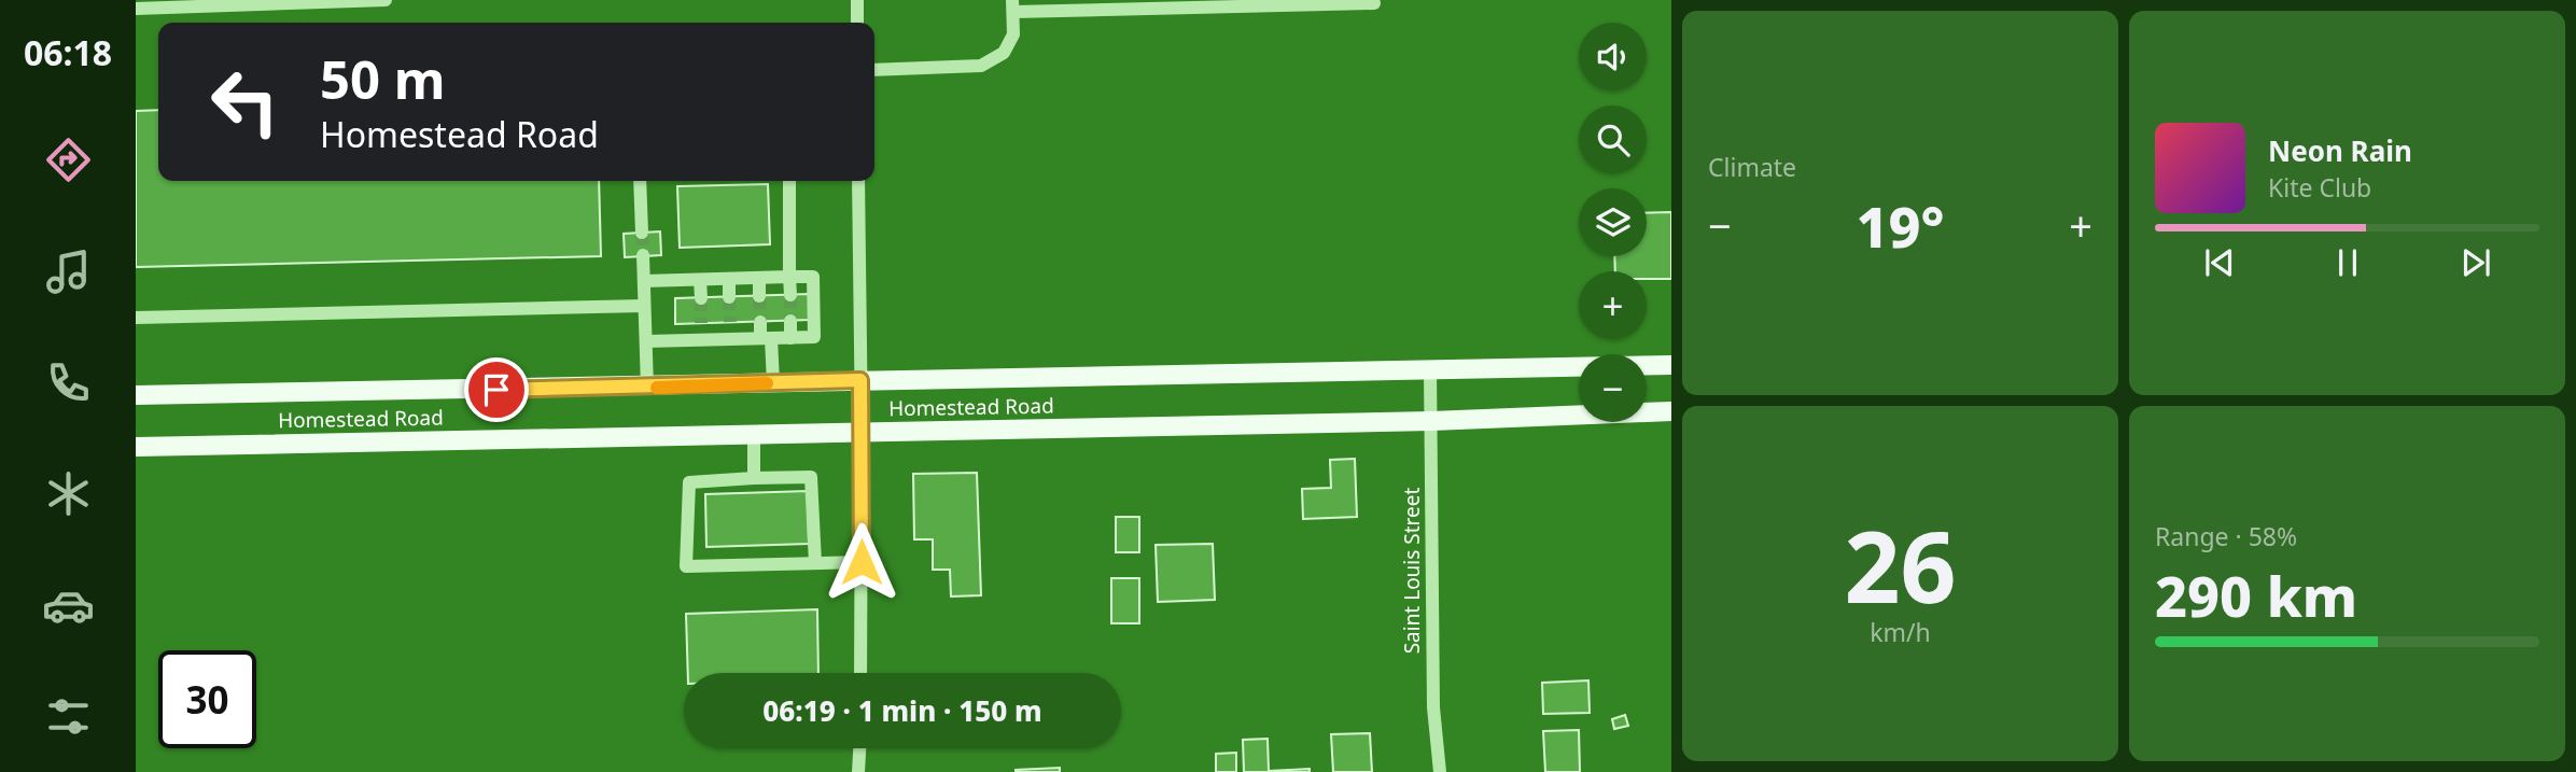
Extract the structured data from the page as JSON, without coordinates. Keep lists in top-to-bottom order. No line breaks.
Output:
{"streets":{"main road":["Homestead Road"],"street":["Saint Louis Street"]},"crossings":[["Homestead Road","Saint Louis Street"]],"page":{"tabs":"06:18","tile":["Climate",["26","km/h"],["Range · 58%","290 km"]],"map_buttons":["+","−"],"turn":["50 m","Homestead Road"],"song":["Neon Rain","Kite Club"],"heat":["−","19°","+"],"limit":"30","trip":"06:19 · 1 min · 150 m"}}
